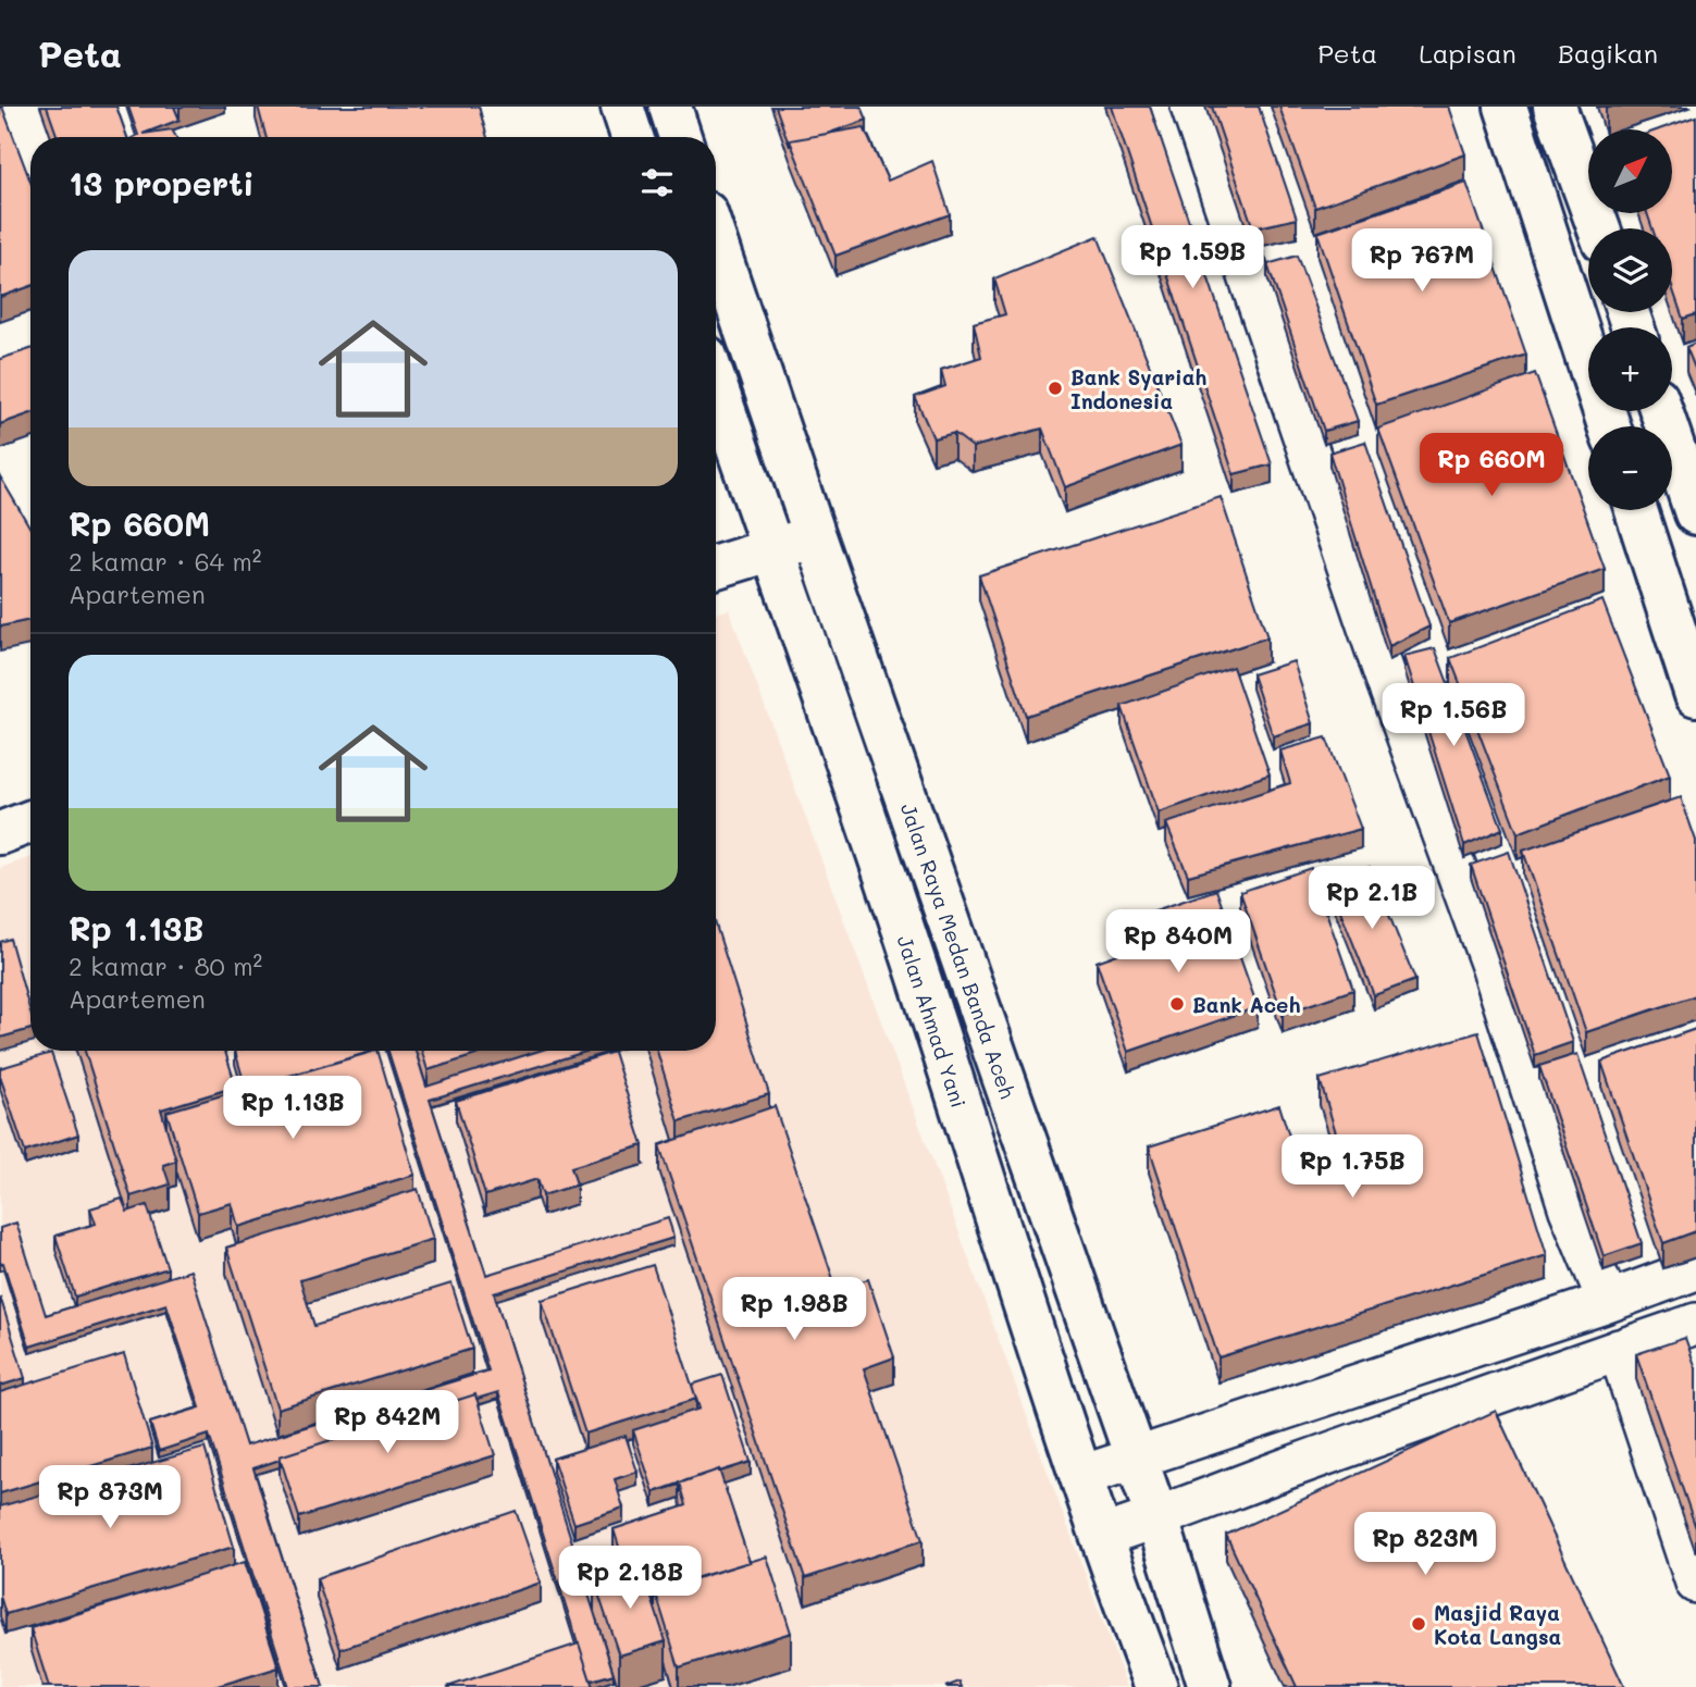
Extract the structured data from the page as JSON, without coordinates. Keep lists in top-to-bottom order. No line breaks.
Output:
{"streets":{"main road":["Jalan Raya Medan Banda Aceh","Jalan Ahmad Yani"]},"places":["Bank Syariah Indonesia","Bank Aceh","Masjid Raya Kota Langsa"],"north":"top right","page":{"header":"Peta","nav":["Peta","Lapisan","Bagikan"],"map_buttons":["+","−"],"heading":"13 properti","price":["Rp 1.59B","Rp 767M","Rp 660M","Rp 1.56B","Rp 2.1B","Rp 840M","Rp 1.13B","Rp 1.75B","Rp 1.98B","Rp 842M","Rp 873M","Rp 823M","Rp 2.18B"],"list":[{"name":"Rp 660M","note":"2 kamar · 64 m² · Apartemen"},{"name":"Rp 1.13B","note":"2 kamar · 80 m² · Apartemen"}]}}
